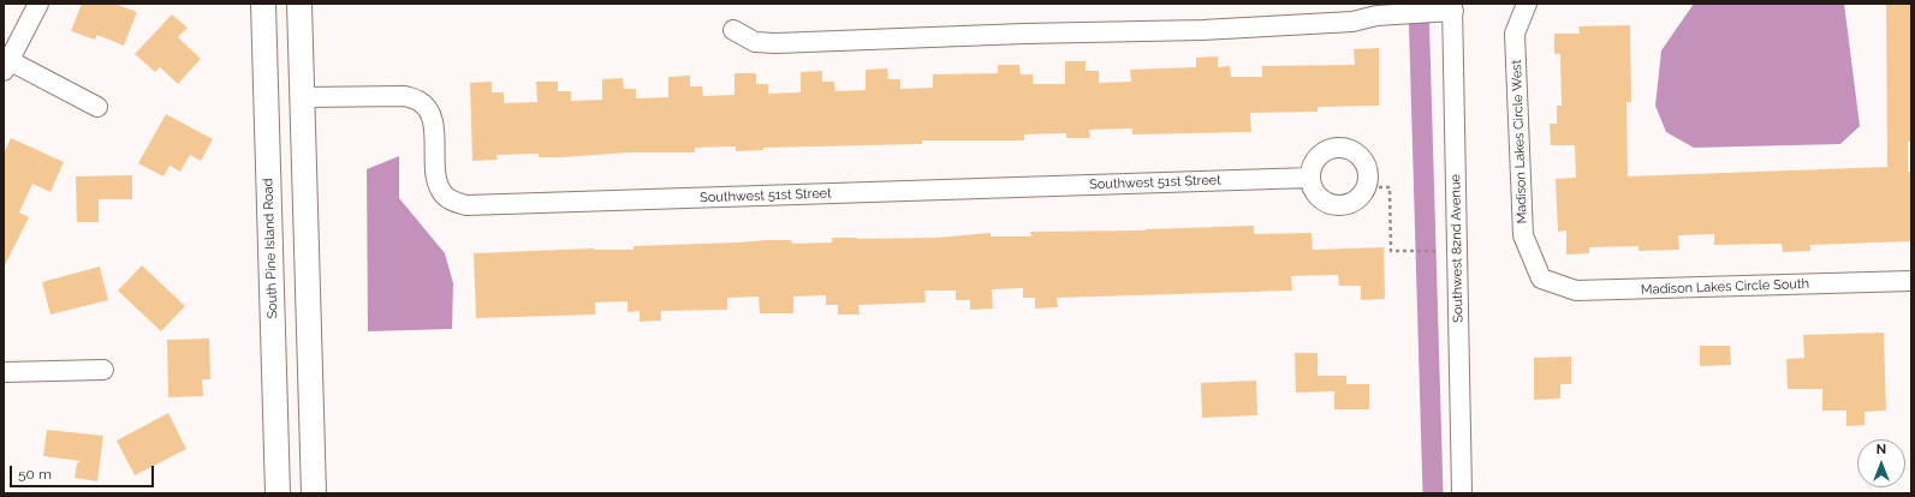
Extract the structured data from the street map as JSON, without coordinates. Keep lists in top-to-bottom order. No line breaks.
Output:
{"streets":{"main road":["South Pine Island Road"],"street":["Madison Lakes Circle West","Southwest 51st Street","Southwest 82nd Avenue","Madison Lakes Circle South"]},"crossings":[["Madison Lakes Circle West","Madison Lakes Circle South"]],"scale_bar":"50 m","north":"top"}
